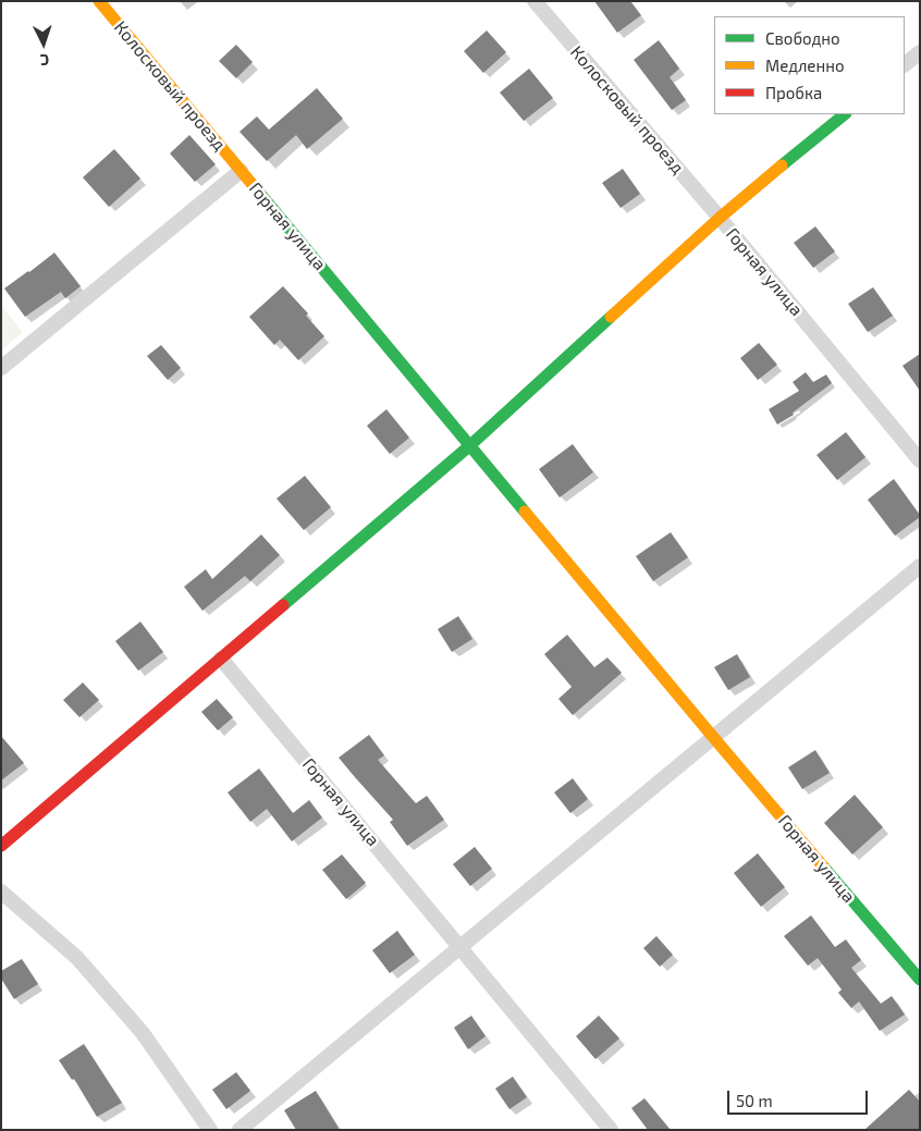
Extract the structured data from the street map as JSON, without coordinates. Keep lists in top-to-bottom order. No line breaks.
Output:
{"streets":{"street":["Колосковый проезд","Горная улица"]},"crossings":[["Колосковый проезд","Горная улица"]],"legend":["Свободно","Медленно","Пробка"],"scale_bar":"50 m","north":"bottom"}
